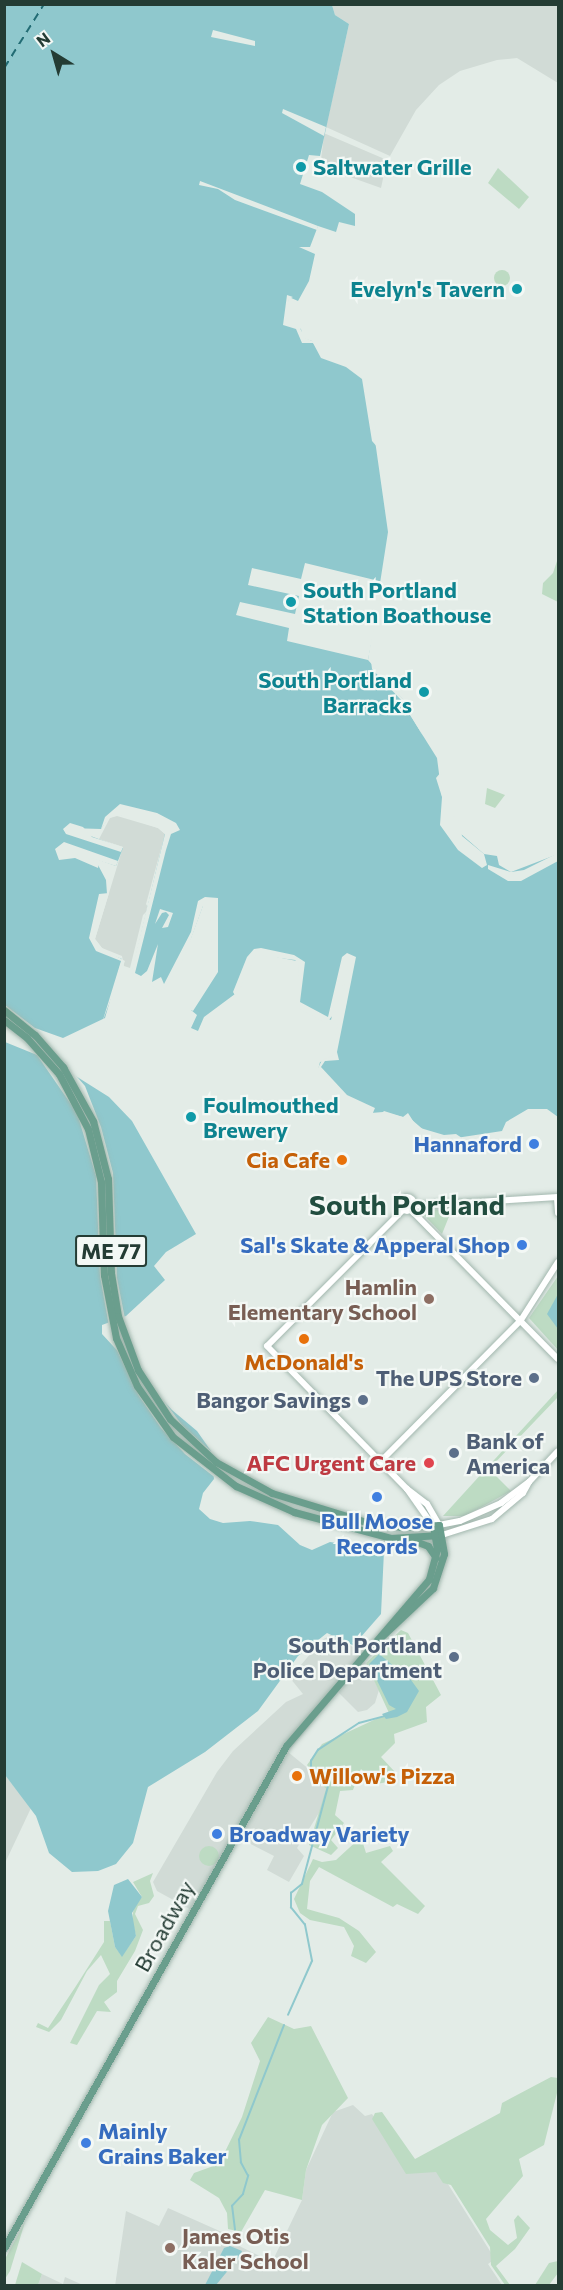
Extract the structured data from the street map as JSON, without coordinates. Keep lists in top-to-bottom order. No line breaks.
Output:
{"streets":{"main road":["ME 77","Broadway"]},"crossings":[["ME 77","Broadway"]],"districts":["South Portland"],"places":["Saltwater Grille","Evelyn's Tavern","South Portland Station Boathouse","South Portland Barracks","Foulmouthed Brewery","Hannaford","Cia Cafe","Sal's Skate & Apperal Shop","Hamlin Elementary School","McDonald's","The UPS Store","Bangor Savings","Bank of America","AFC Urgent Care","Bull Moose Records","South Portland Police Department","Willow's Pizza","Broadway Variety","Mainly Grains Baker","James Otis Kaler School"],"north":"top left"}
